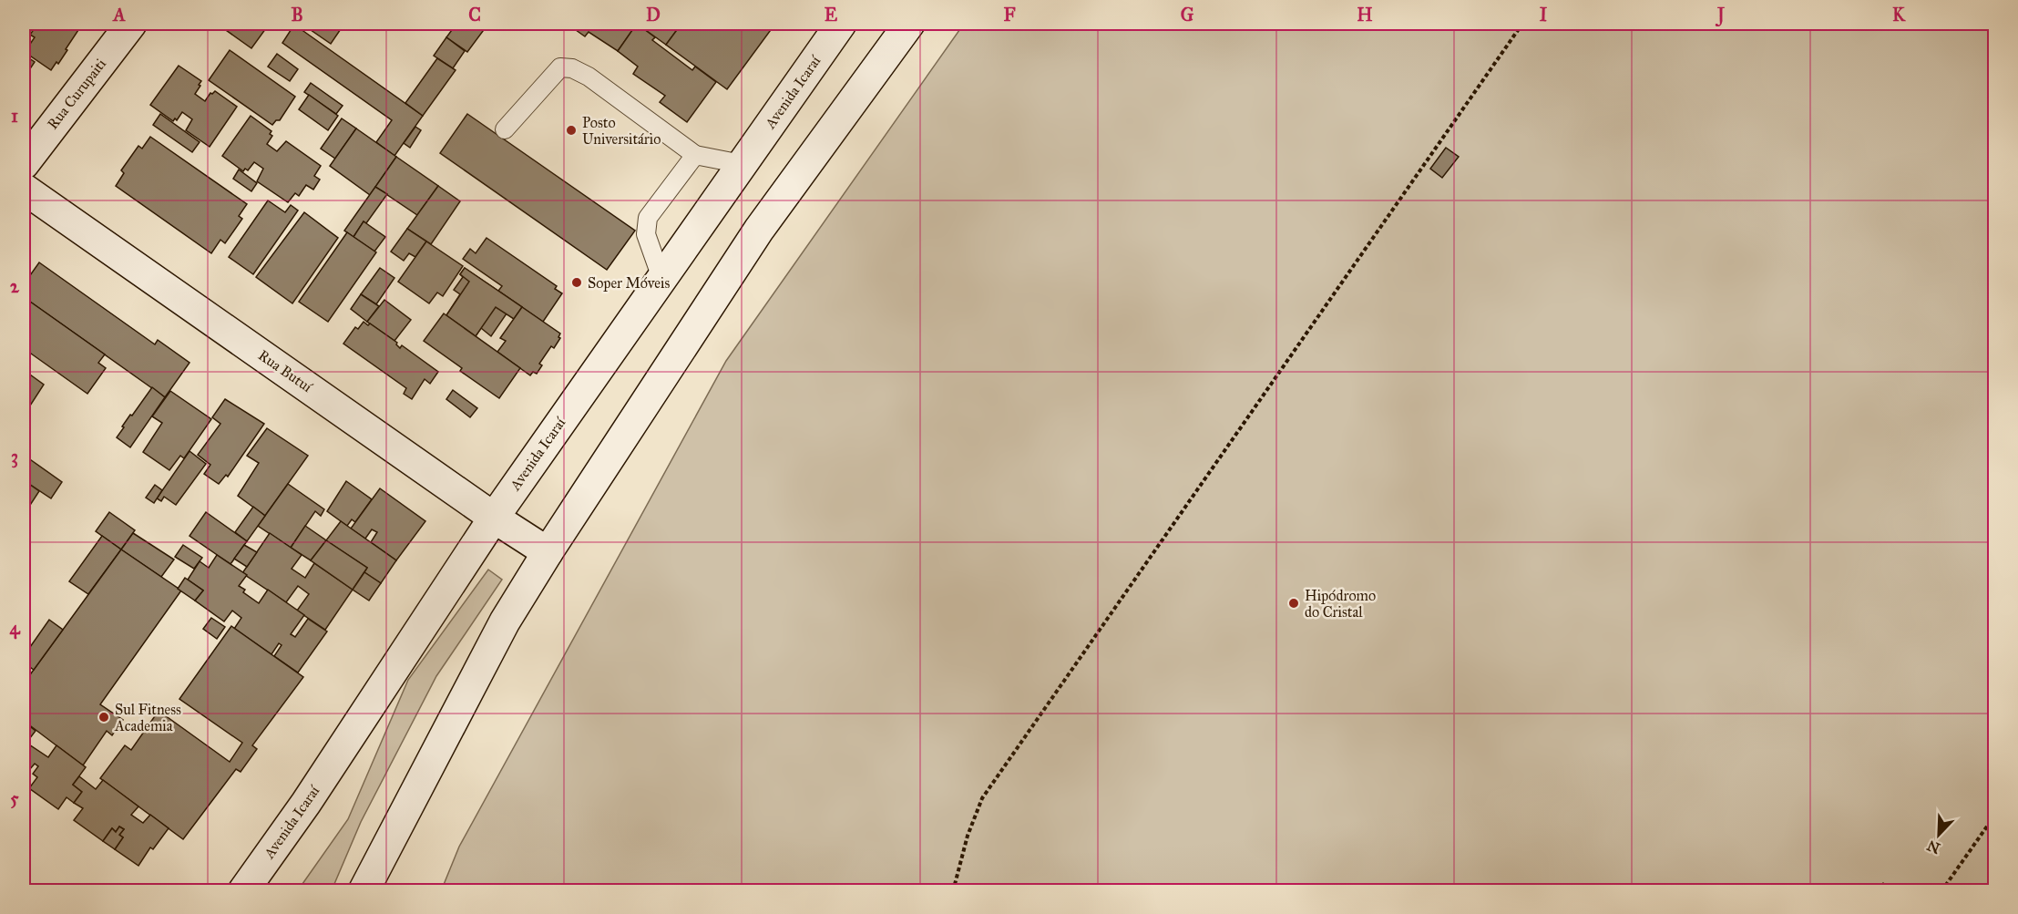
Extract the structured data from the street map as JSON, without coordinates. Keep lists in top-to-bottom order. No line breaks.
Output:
{"streets":{"main road":["Avenida Icaraí","Rua Curupaiti","Rua Butuí"]},"crossings":[["Avenida Icaraí","Rua Butuí"]],"places":["Posto Universitário","Soper Móveis","Hipódromo do Cristal","Sul Fitness Academia"],"north":"bottom left","grid":{"columns":["A","B","C","D","E","F","G","H","I","J","K"],"rows":["1","2","3","4","5"]}}
